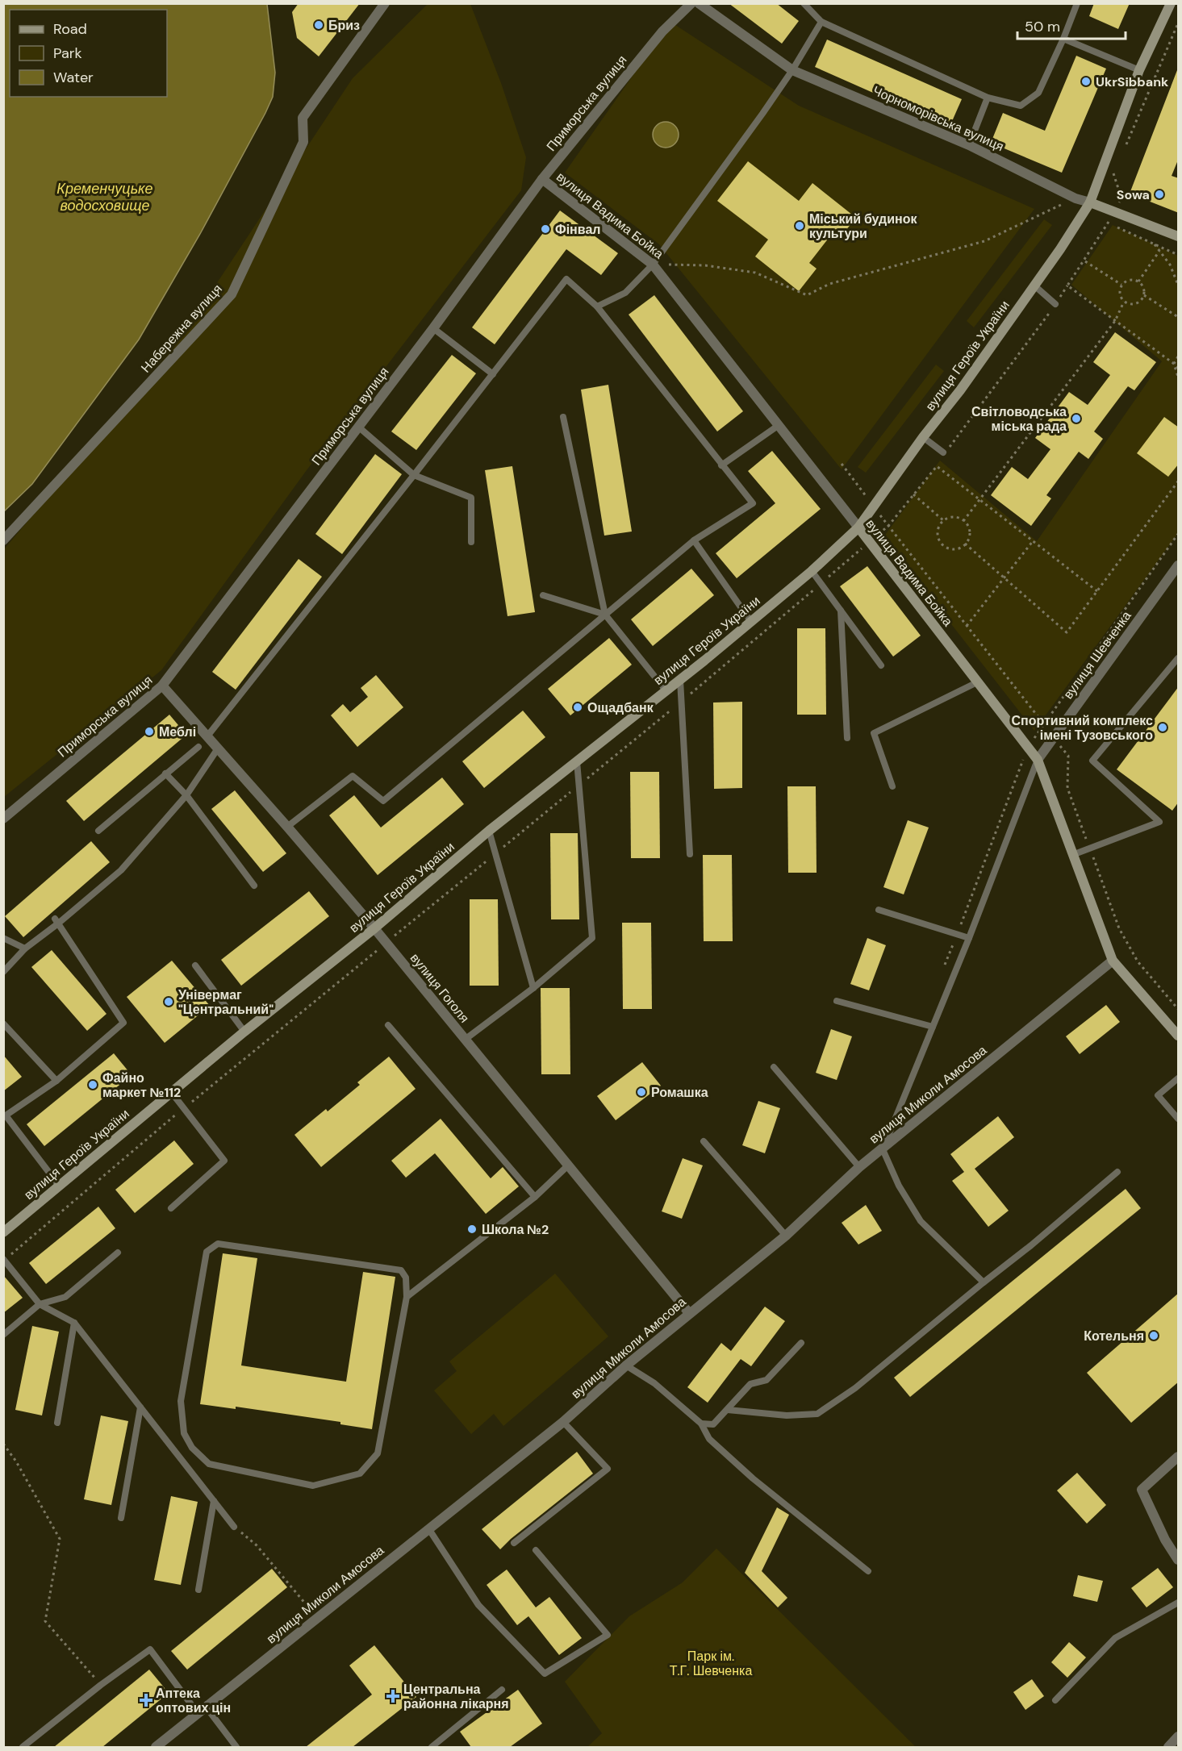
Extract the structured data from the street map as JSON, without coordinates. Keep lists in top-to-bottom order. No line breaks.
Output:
{"streets":{"main road":["Чорноморівська вулиця","вулиця Вадима Бойка","вулиця Героїв України"],"street":["Приморська вулиця","Набережна вулиця","вулиця Шевченка","вулиця Гоголя","вулиця Миколи Амосова"]},"crossings":[["Приморська вулиця","вулиця Вадима Бойка"],["Приморська вулиця","вулиця Гоголя"],["Чорноморівська вулиця","вулиця Героїв України"],["вулиця Вадима Бойка","вулиця Героїв України"],["вулиця Вадима Бойка","вулиця Шевченка"],["вулиця Вадима Бойка","вулиця Миколи Амосова"],["вулиця Героїв України","вулиця Гоголя"],["вулиця Гоголя","вулиця Миколи Амосова"]],"water":["Кременчуцьке водосховище"],"parks":["Парк ім. Т.Г. Шевченка"],"places":{"other":["Бриз","UkrSibbank","Sowa","Міський будинок культури","Фінвал","Світловодська міська рада","Ощадбанк","Спортивний комплекс імені Тузовського","Меблі","Універмаг \"Центральний\"","Файно маркет №112","Ромашка","Школа №2","Котельня"],"health":["Центральна районна лікарня","Аптека оптових цін"]},"legend":["Road","Park","Water"],"scale_bar":"50 m"}
